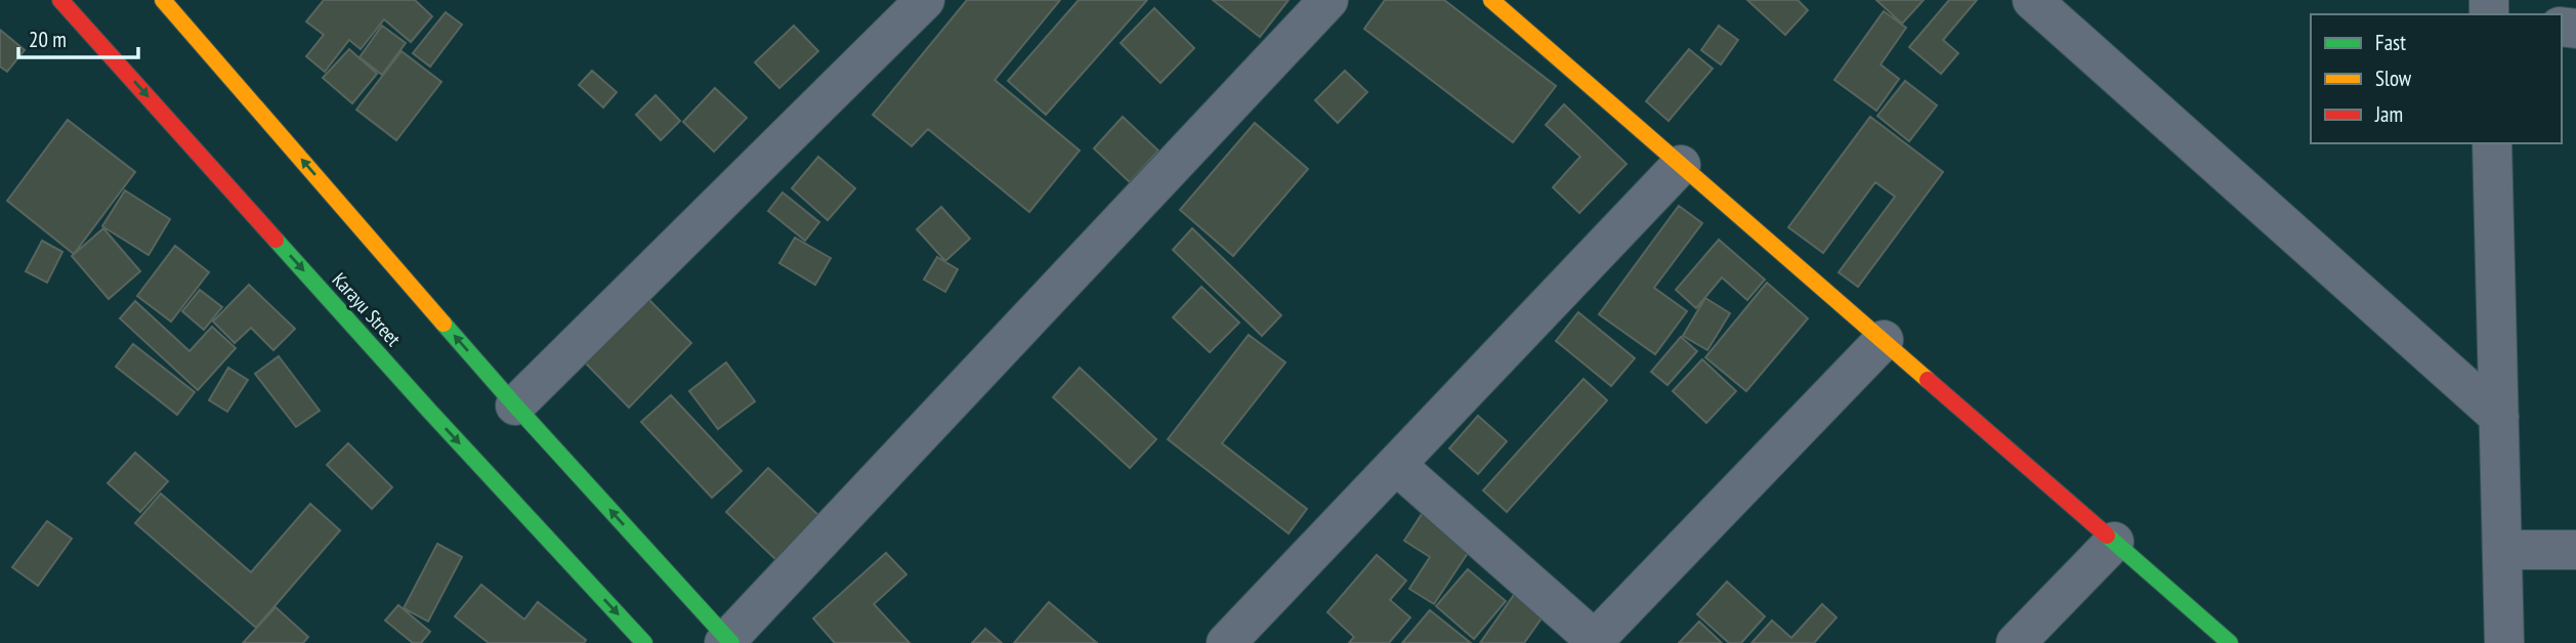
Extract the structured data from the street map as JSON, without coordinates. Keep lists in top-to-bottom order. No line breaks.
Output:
{"streets":{"main road":["Karayu Street"]},"legend":["Fast","Slow","Jam"],"scale_bar":"20 m"}
